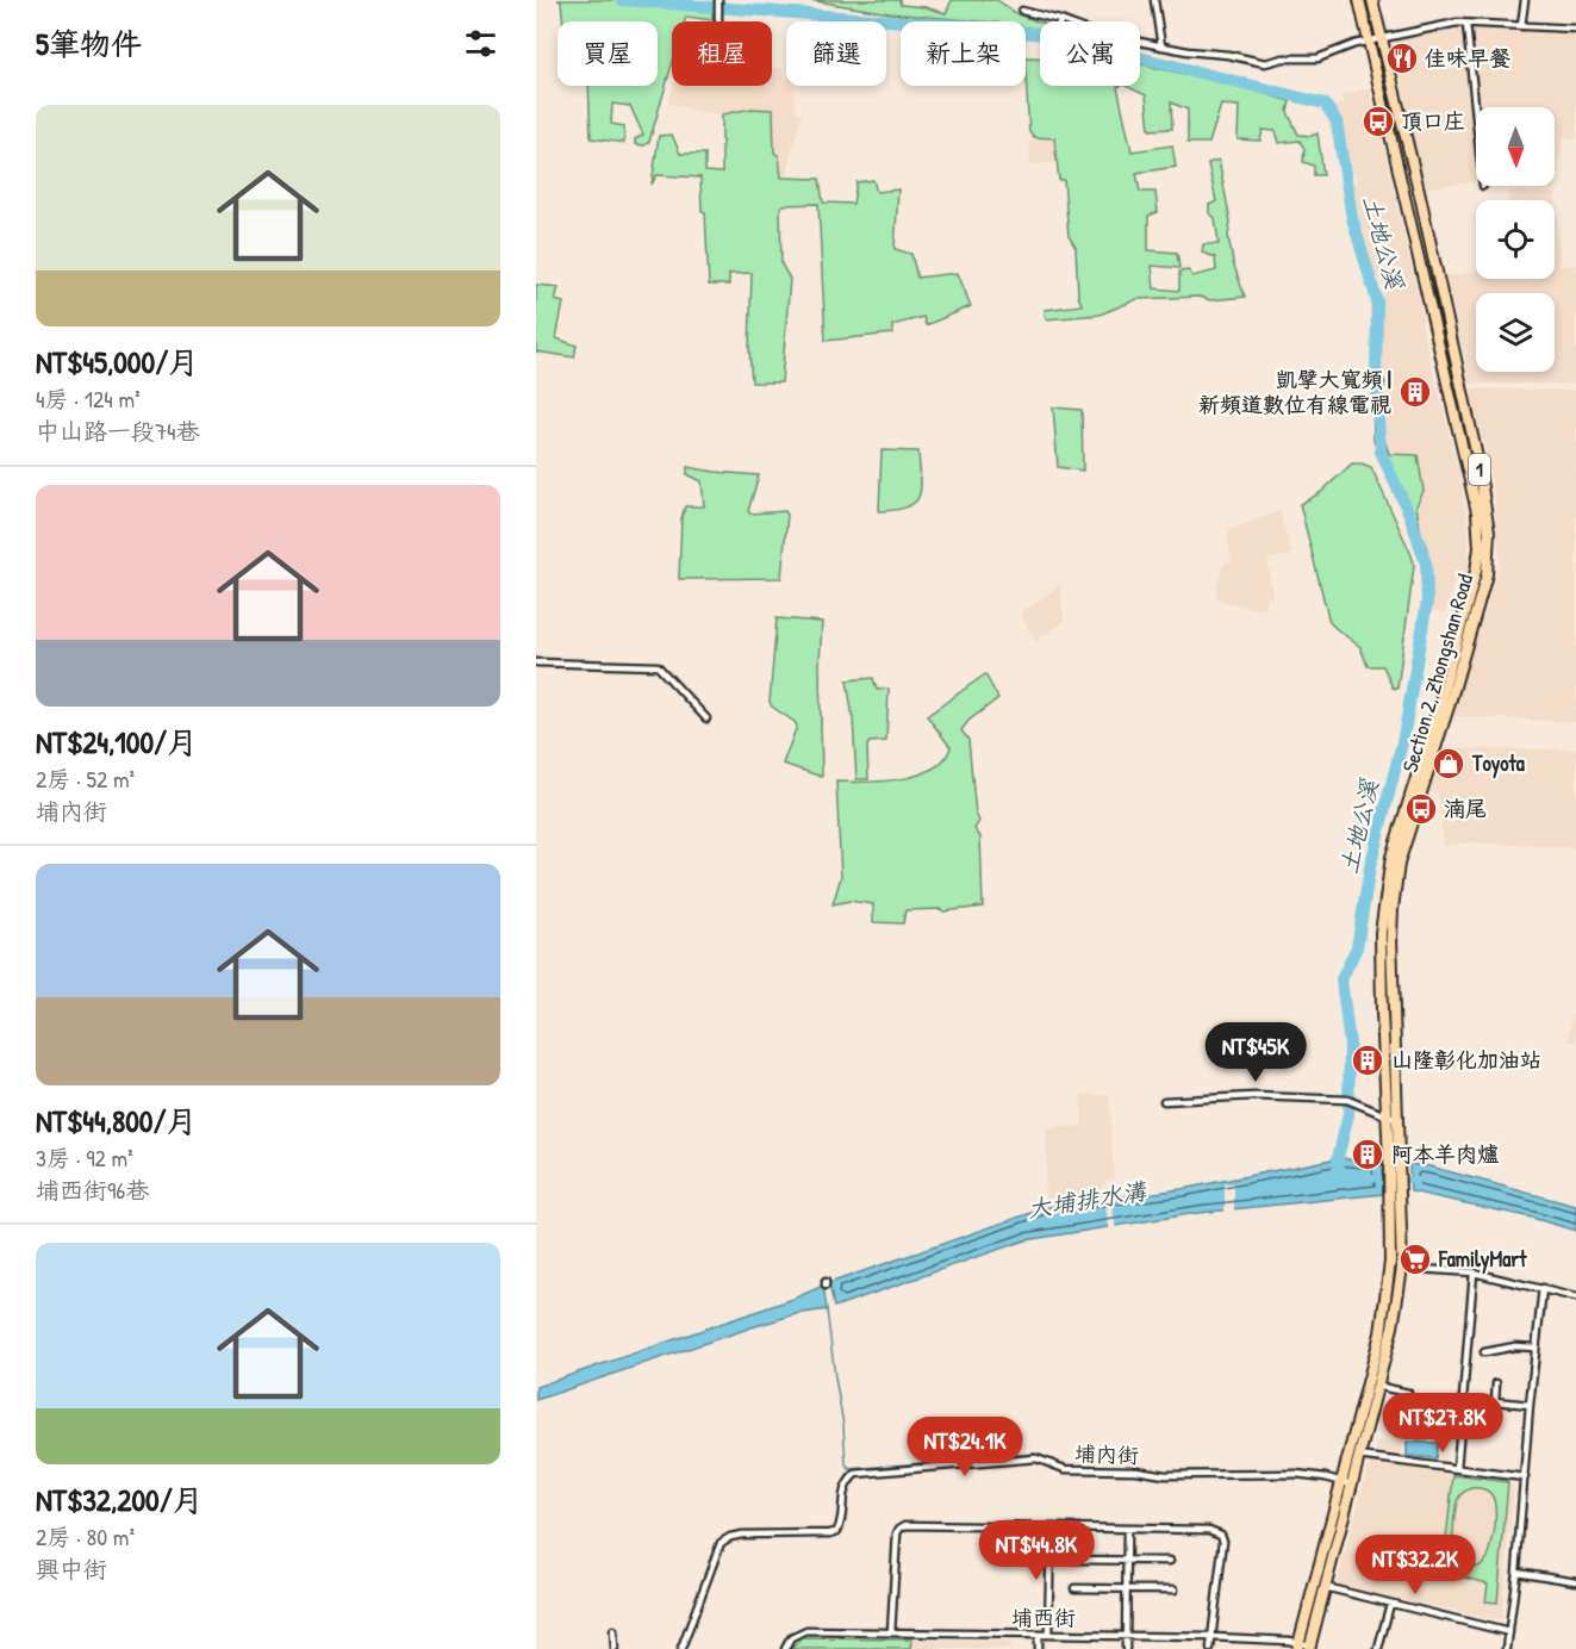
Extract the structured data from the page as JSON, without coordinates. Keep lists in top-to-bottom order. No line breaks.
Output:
{"streets":{"main road":["1","Section 2, Zhongshan Road"],"street":["埔內街","埔西街"]},"crossings":[["1","Section 2, Zhongshan Road"],["1","埔內街"],["1","埔西街"]],"water":["土地公溪","大埔排水溝"],"places":{"restaurant":["佳味早餐"],"bus stop":["頂口庄","湳尾"],"building":["凱擘大寬頻 | 新頻道數位有線電視","山隆彰化加油站","阿本羊肉爐"],"shop":["Toyota"],"supermarket":["FamilyMart"]},"north":"bottom","page":{"heading":"5筆物件","chip":["買屋","租屋","篩選","新上架","公寓"],"list":[{"name":"NT$45,000/月","note":"4房 · 124 m² · 中山路一段74巷"},{"name":"NT$24,100/月","note":"2房 · 52 m² · 埔內街"},{"name":"NT$44,800/月","note":"3房 · 92 m² · 埔西街96巷"},{"name":"NT$32,200/月","note":"2房 · 80 m² · 興中街"}],"price":["NT$45K","NT$27.8K","NT$24.1K","NT$44.8K","NT$32.2K"]}}
